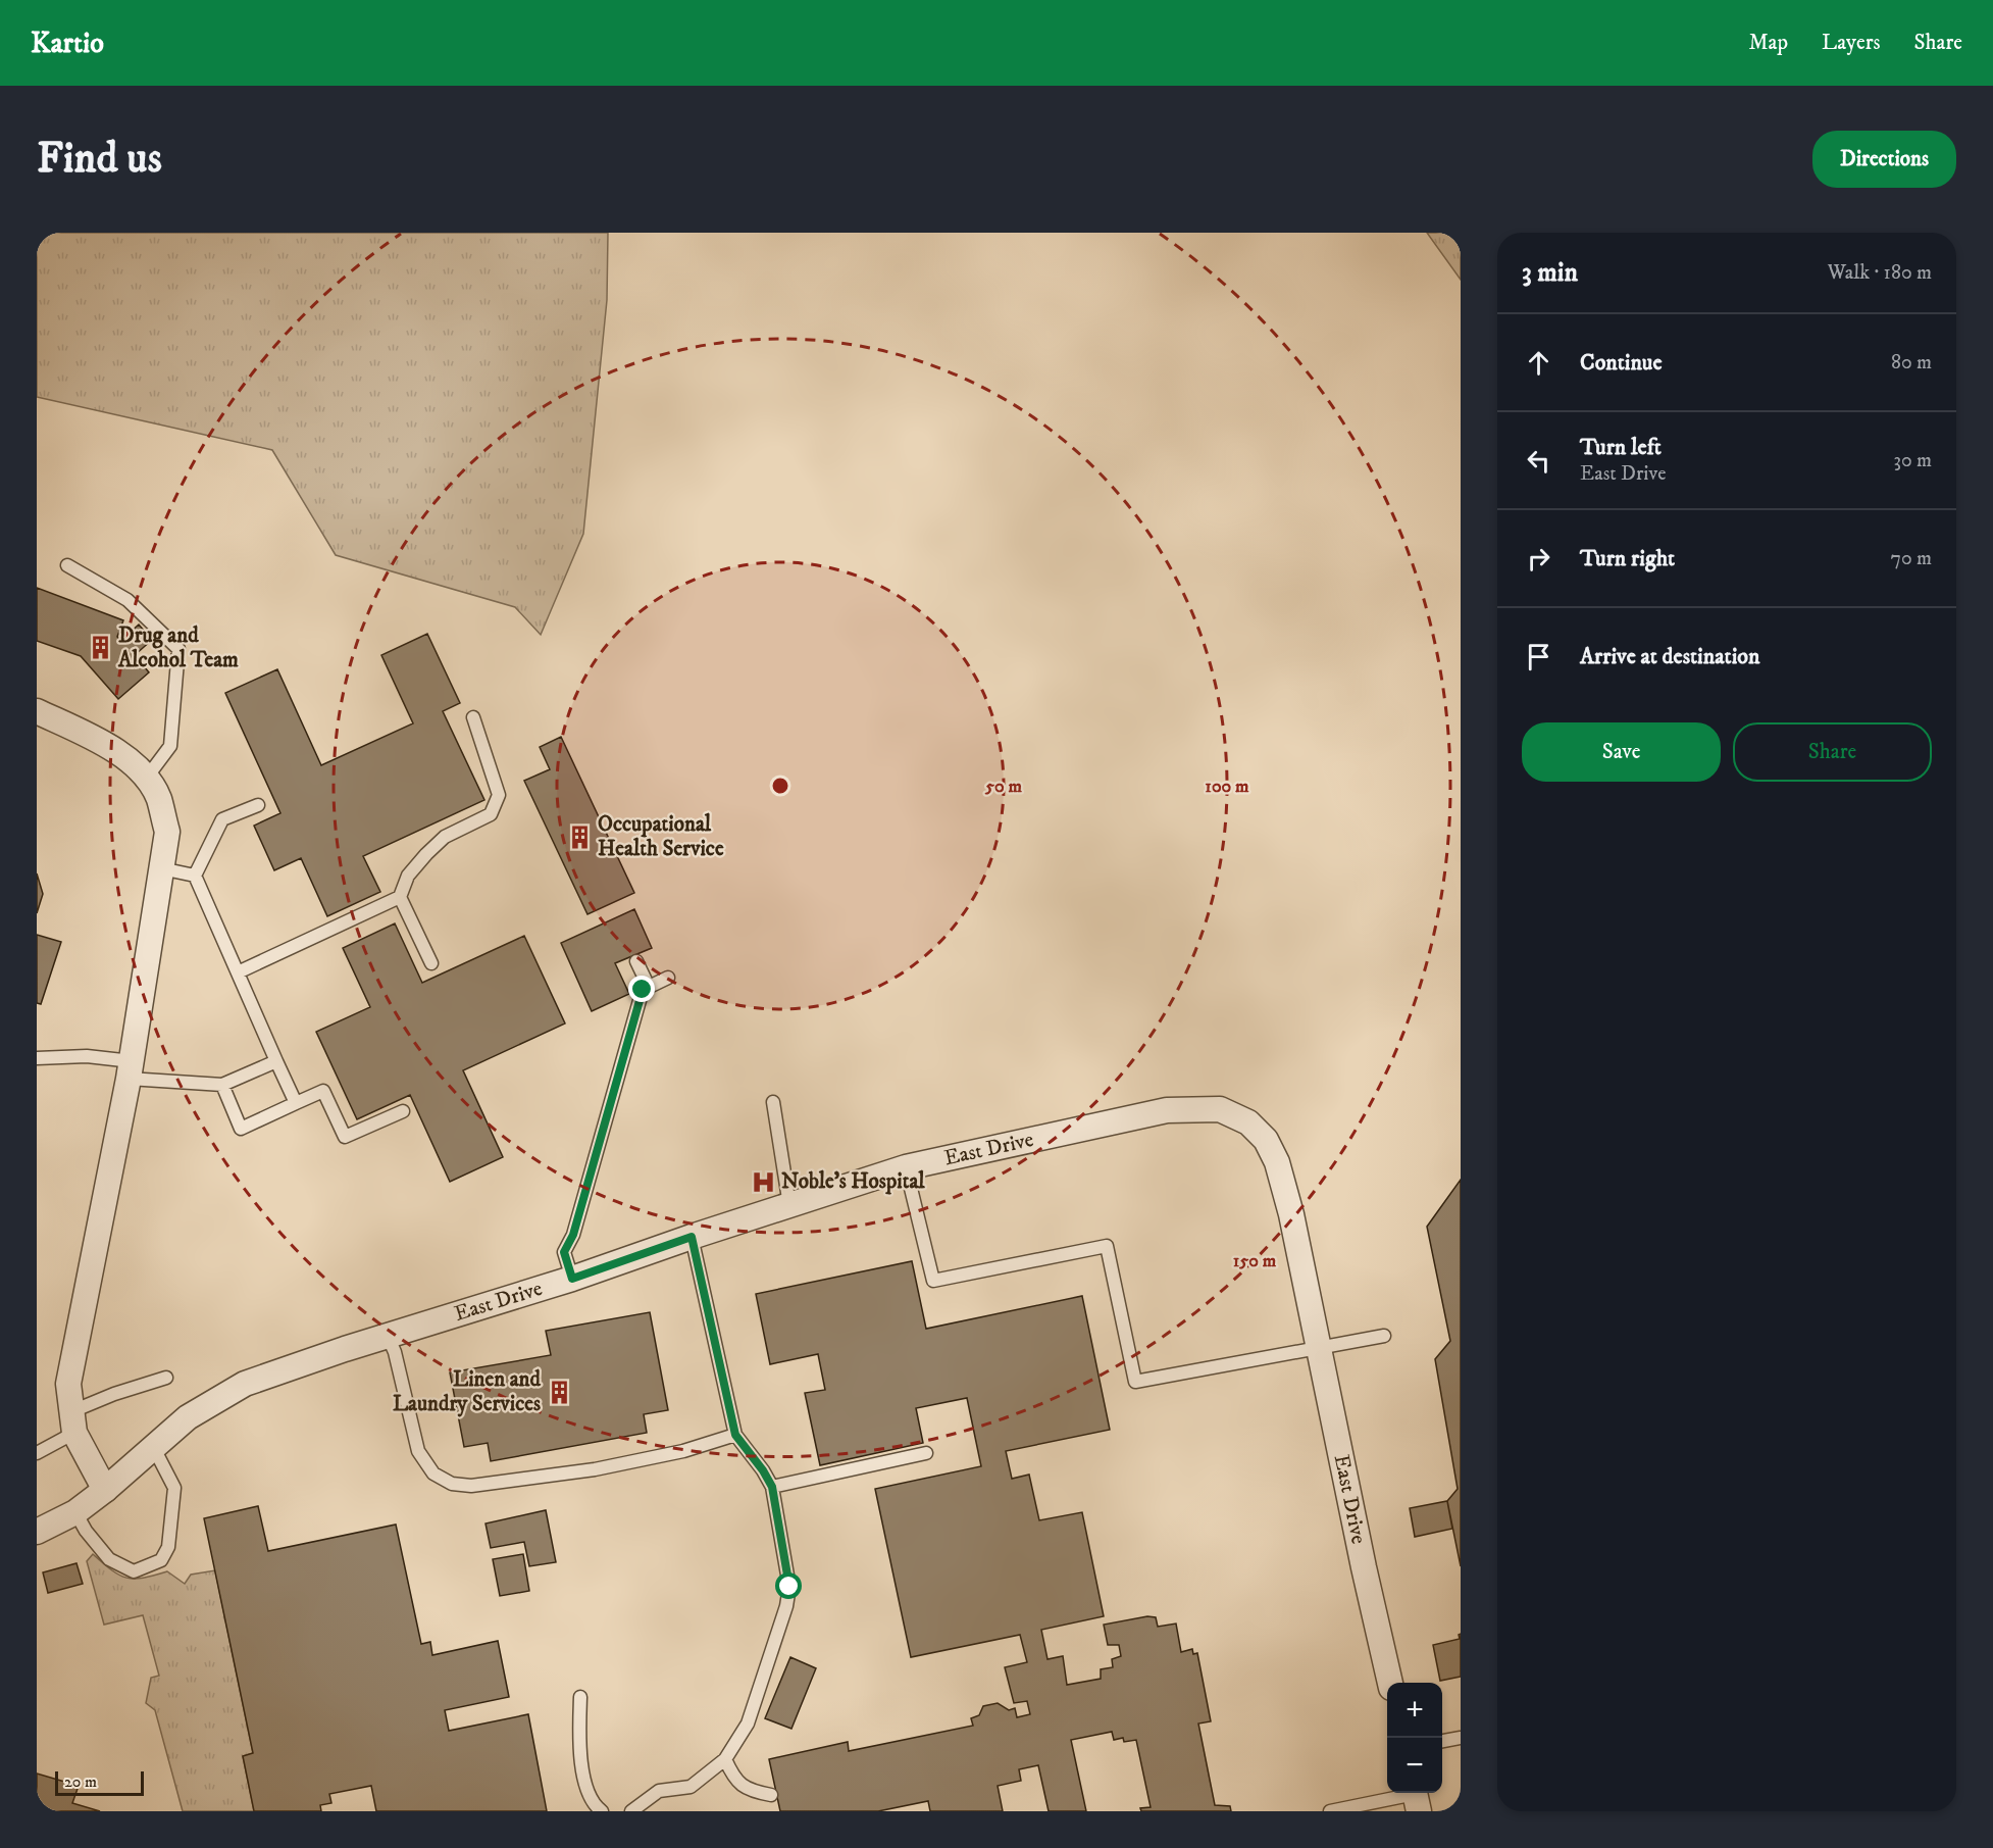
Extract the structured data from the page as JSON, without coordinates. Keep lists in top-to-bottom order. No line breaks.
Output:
{"streets":{"street":["East Drive"]},"places":{"building":["Drug and Alcohol Team","Occupational Health Service","Linen and Laundry Services"],"hospital":["Noble's Hospital"]},"scale_bar":"20 m","page":{"header":"Kartio","nav":["Map","Layers","Share"],"buttons":["Directions",["Save","Share"]],"title":"Find us","heading":["3 min","Walk · 180 m"],"list":[["Continue","80 m"],["Turn left","East Drive","30 m"],["Turn right","70 m"],"Arrive at destination"],"map_buttons":["+","−"],"scale":"20 m"},"rings":["50 m","100 m","150 m"]}
